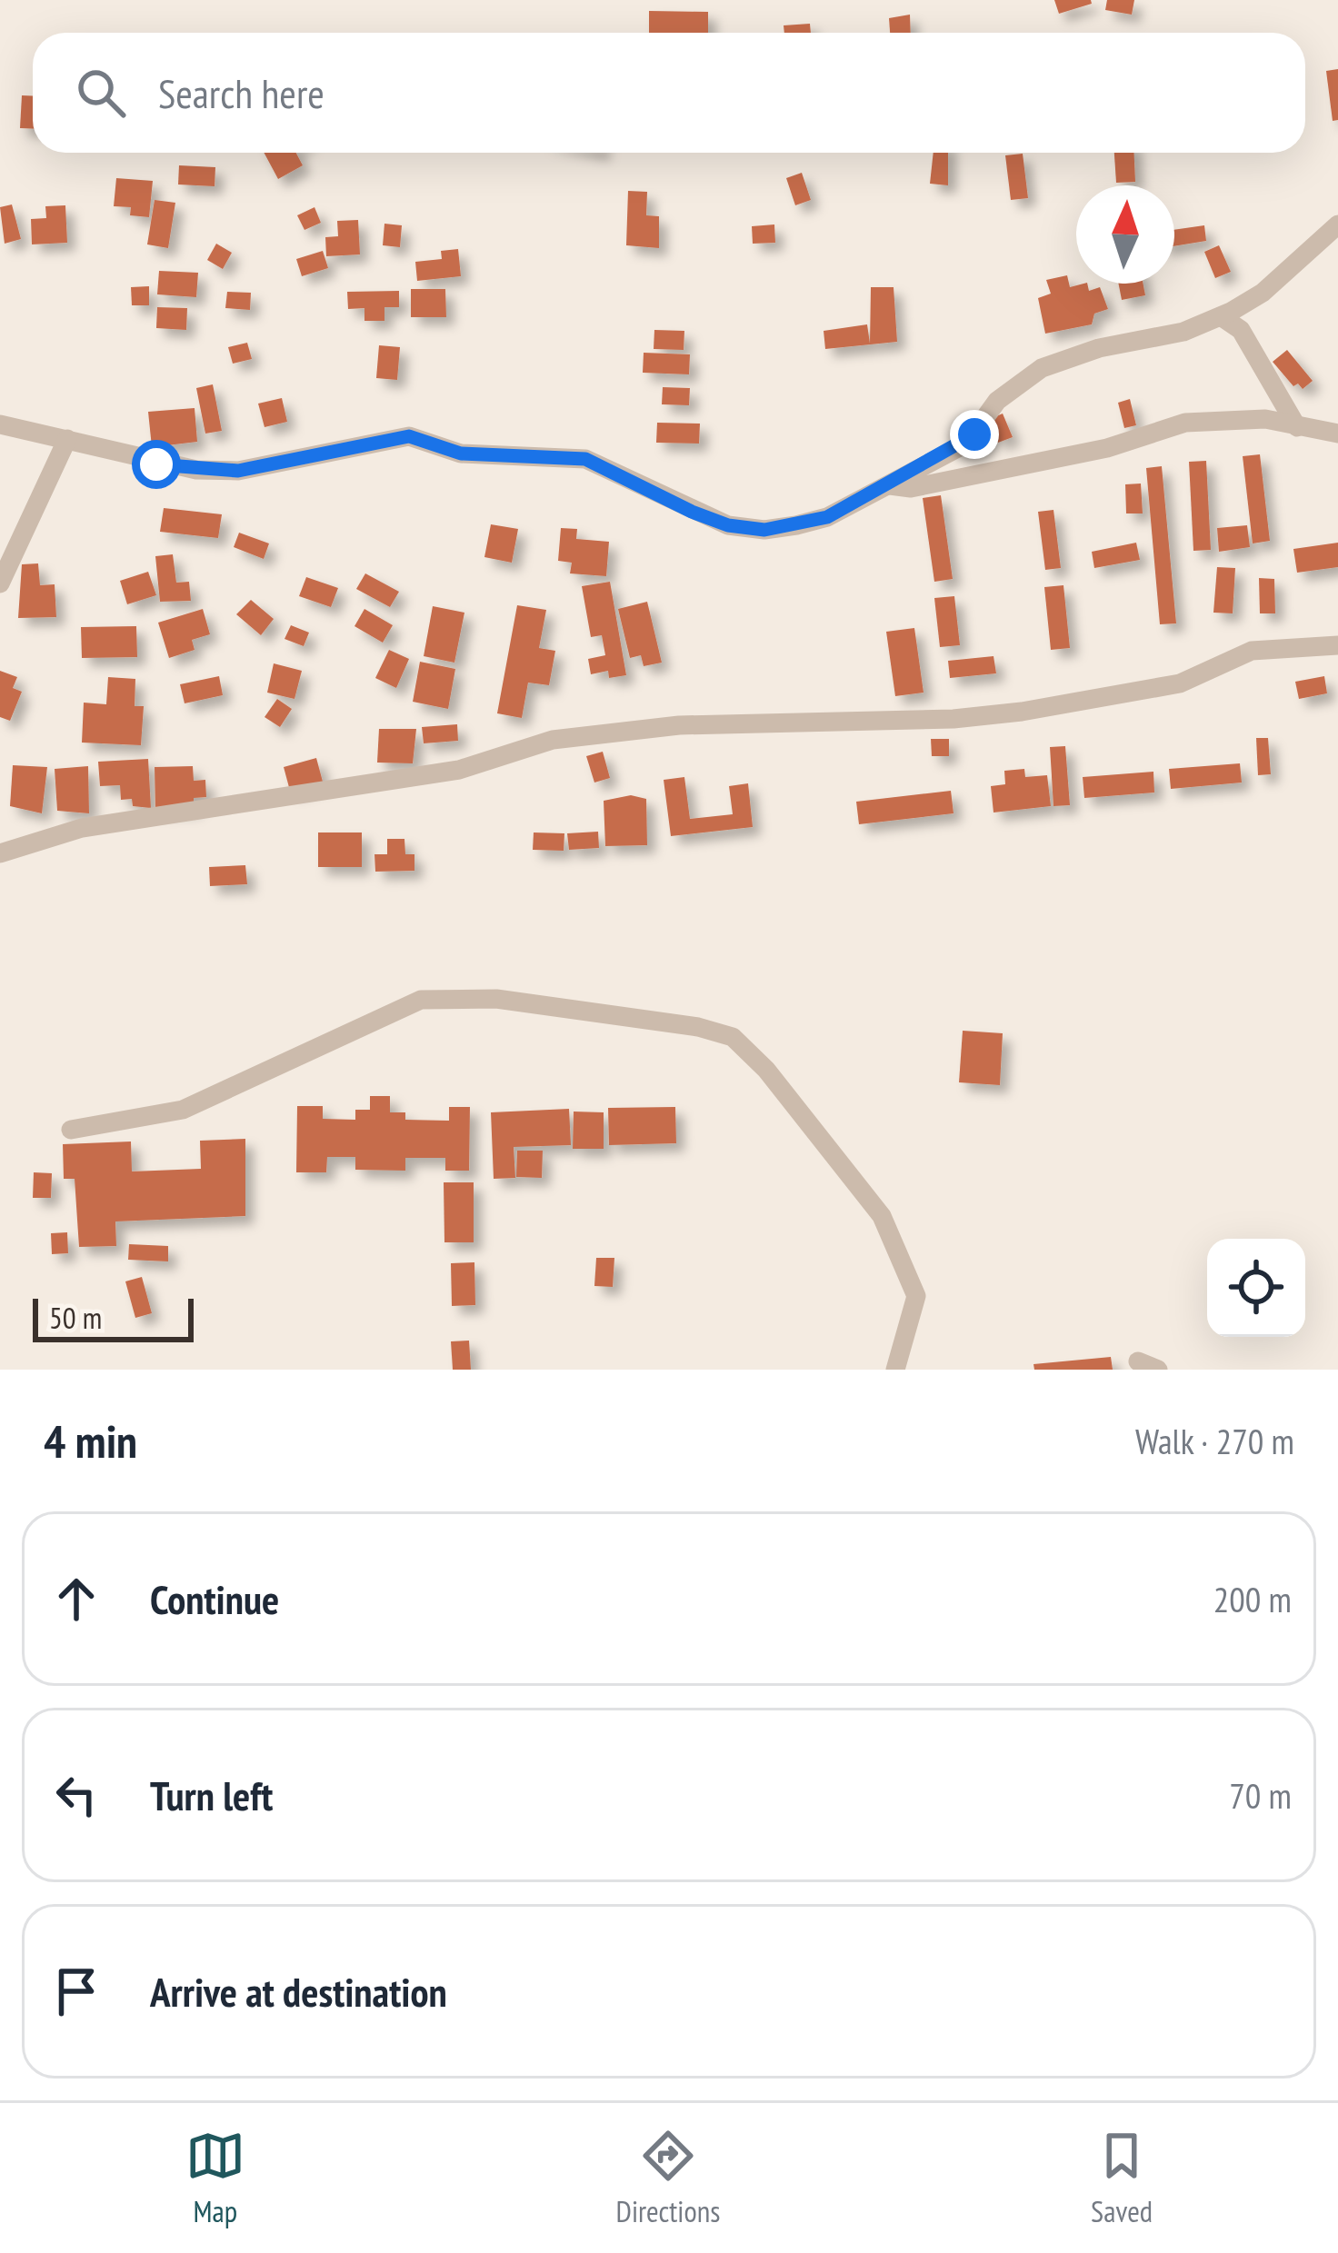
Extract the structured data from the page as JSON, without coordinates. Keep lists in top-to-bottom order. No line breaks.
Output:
{"scale_bar":"50 m","north":"top","page":{"search":"Search here","scale":"50 m","heading":["4 min","Walk · 270 m"],"list":[["Continue","200 m"],["Turn left","70 m"],"Arrive at destination"],"nav":["Map","Directions","Saved"]}}
